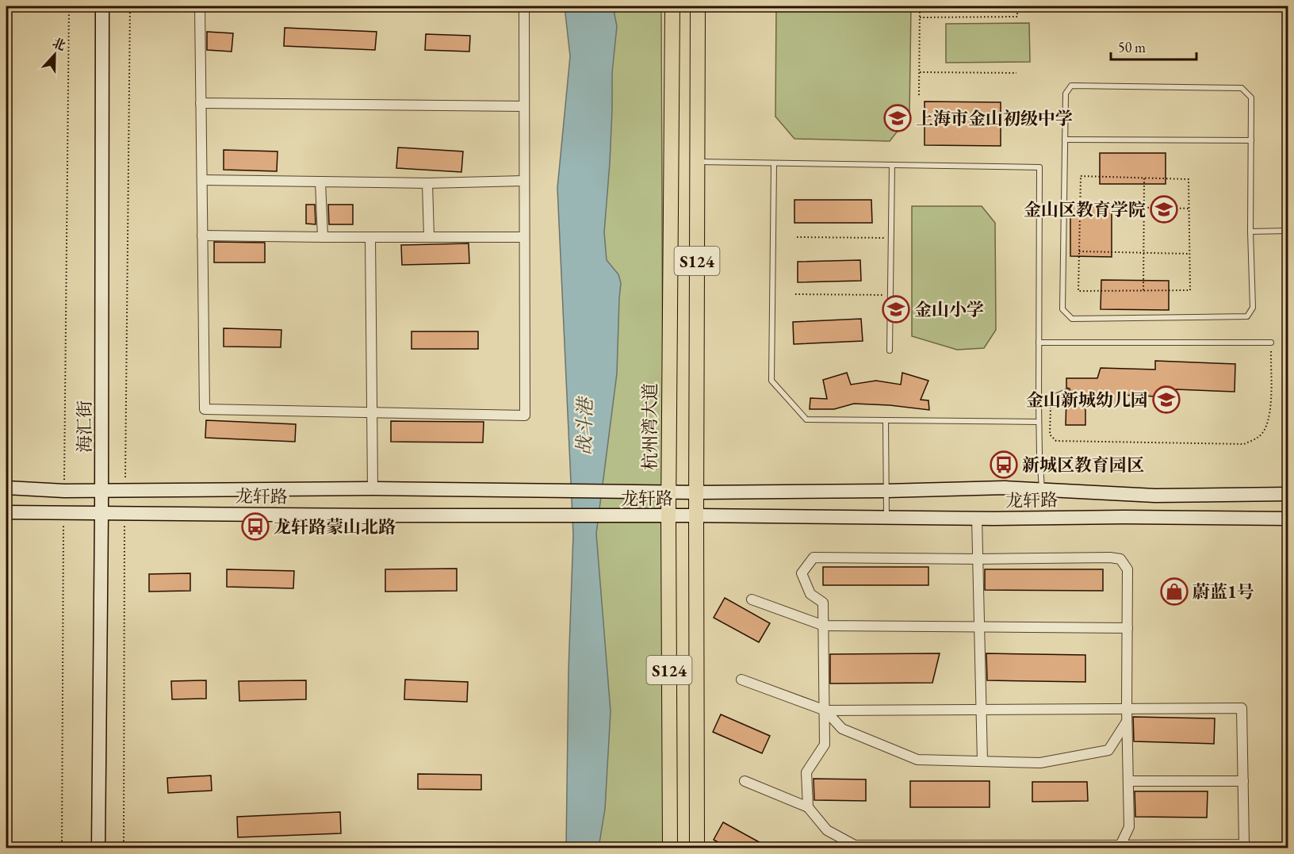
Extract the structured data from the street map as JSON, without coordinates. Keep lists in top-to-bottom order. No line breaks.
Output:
{"streets":{"main road":["S124","杭州湾大道"],"street":["海汇街","龙轩路"]},"crossings":[["S124","龙轩路"],["海汇街","龙轩路"],["杭州湾大道","龙轩路"]],"water":["战斗港"],"places":{"school or university":["上海市金山初级中学","金山区教育学院","金山小学","金山新城幼儿园"],"bus stop":["新城区教育园区","龙轩路蒙山北路"],"shop":["蔚蓝1号"]},"scale_bar":"50 m","north":"top"}
